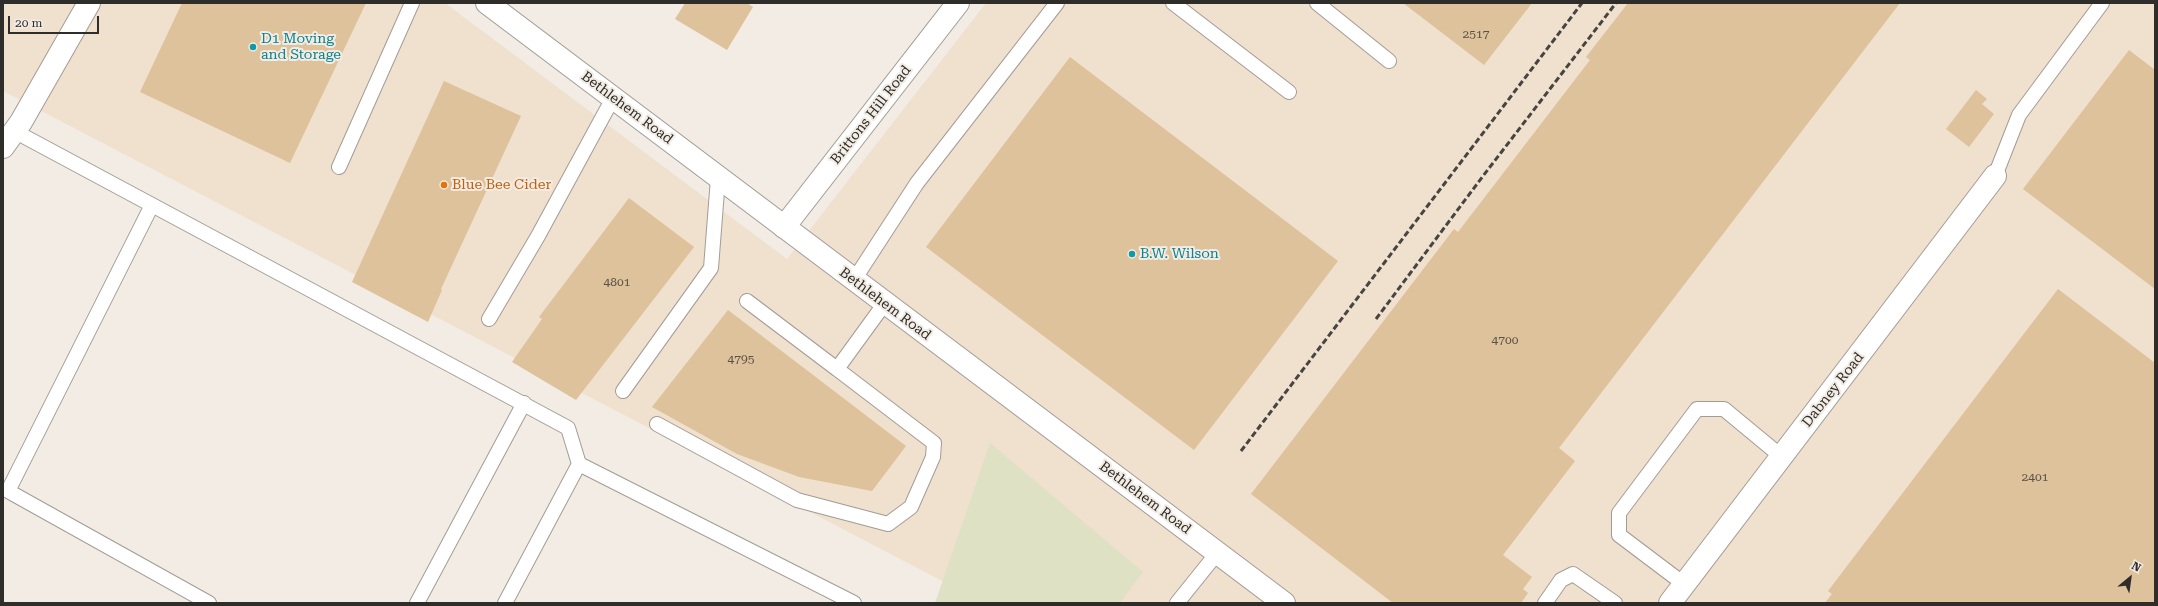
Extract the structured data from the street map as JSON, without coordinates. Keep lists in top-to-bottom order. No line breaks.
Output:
{"streets":{"street":["Bethlehem Road","Brittons Hill Road","Dabney Road"]},"crossings":[["Bethlehem Road","Brittons Hill Road"]],"places":["D1 Moving and Storage","Blue Bee Cider","B.W. Wilson"],"house_numbers":["2517","4801","4700","4795","2401"],"scale_bar":"20 m","north":"top right"}
